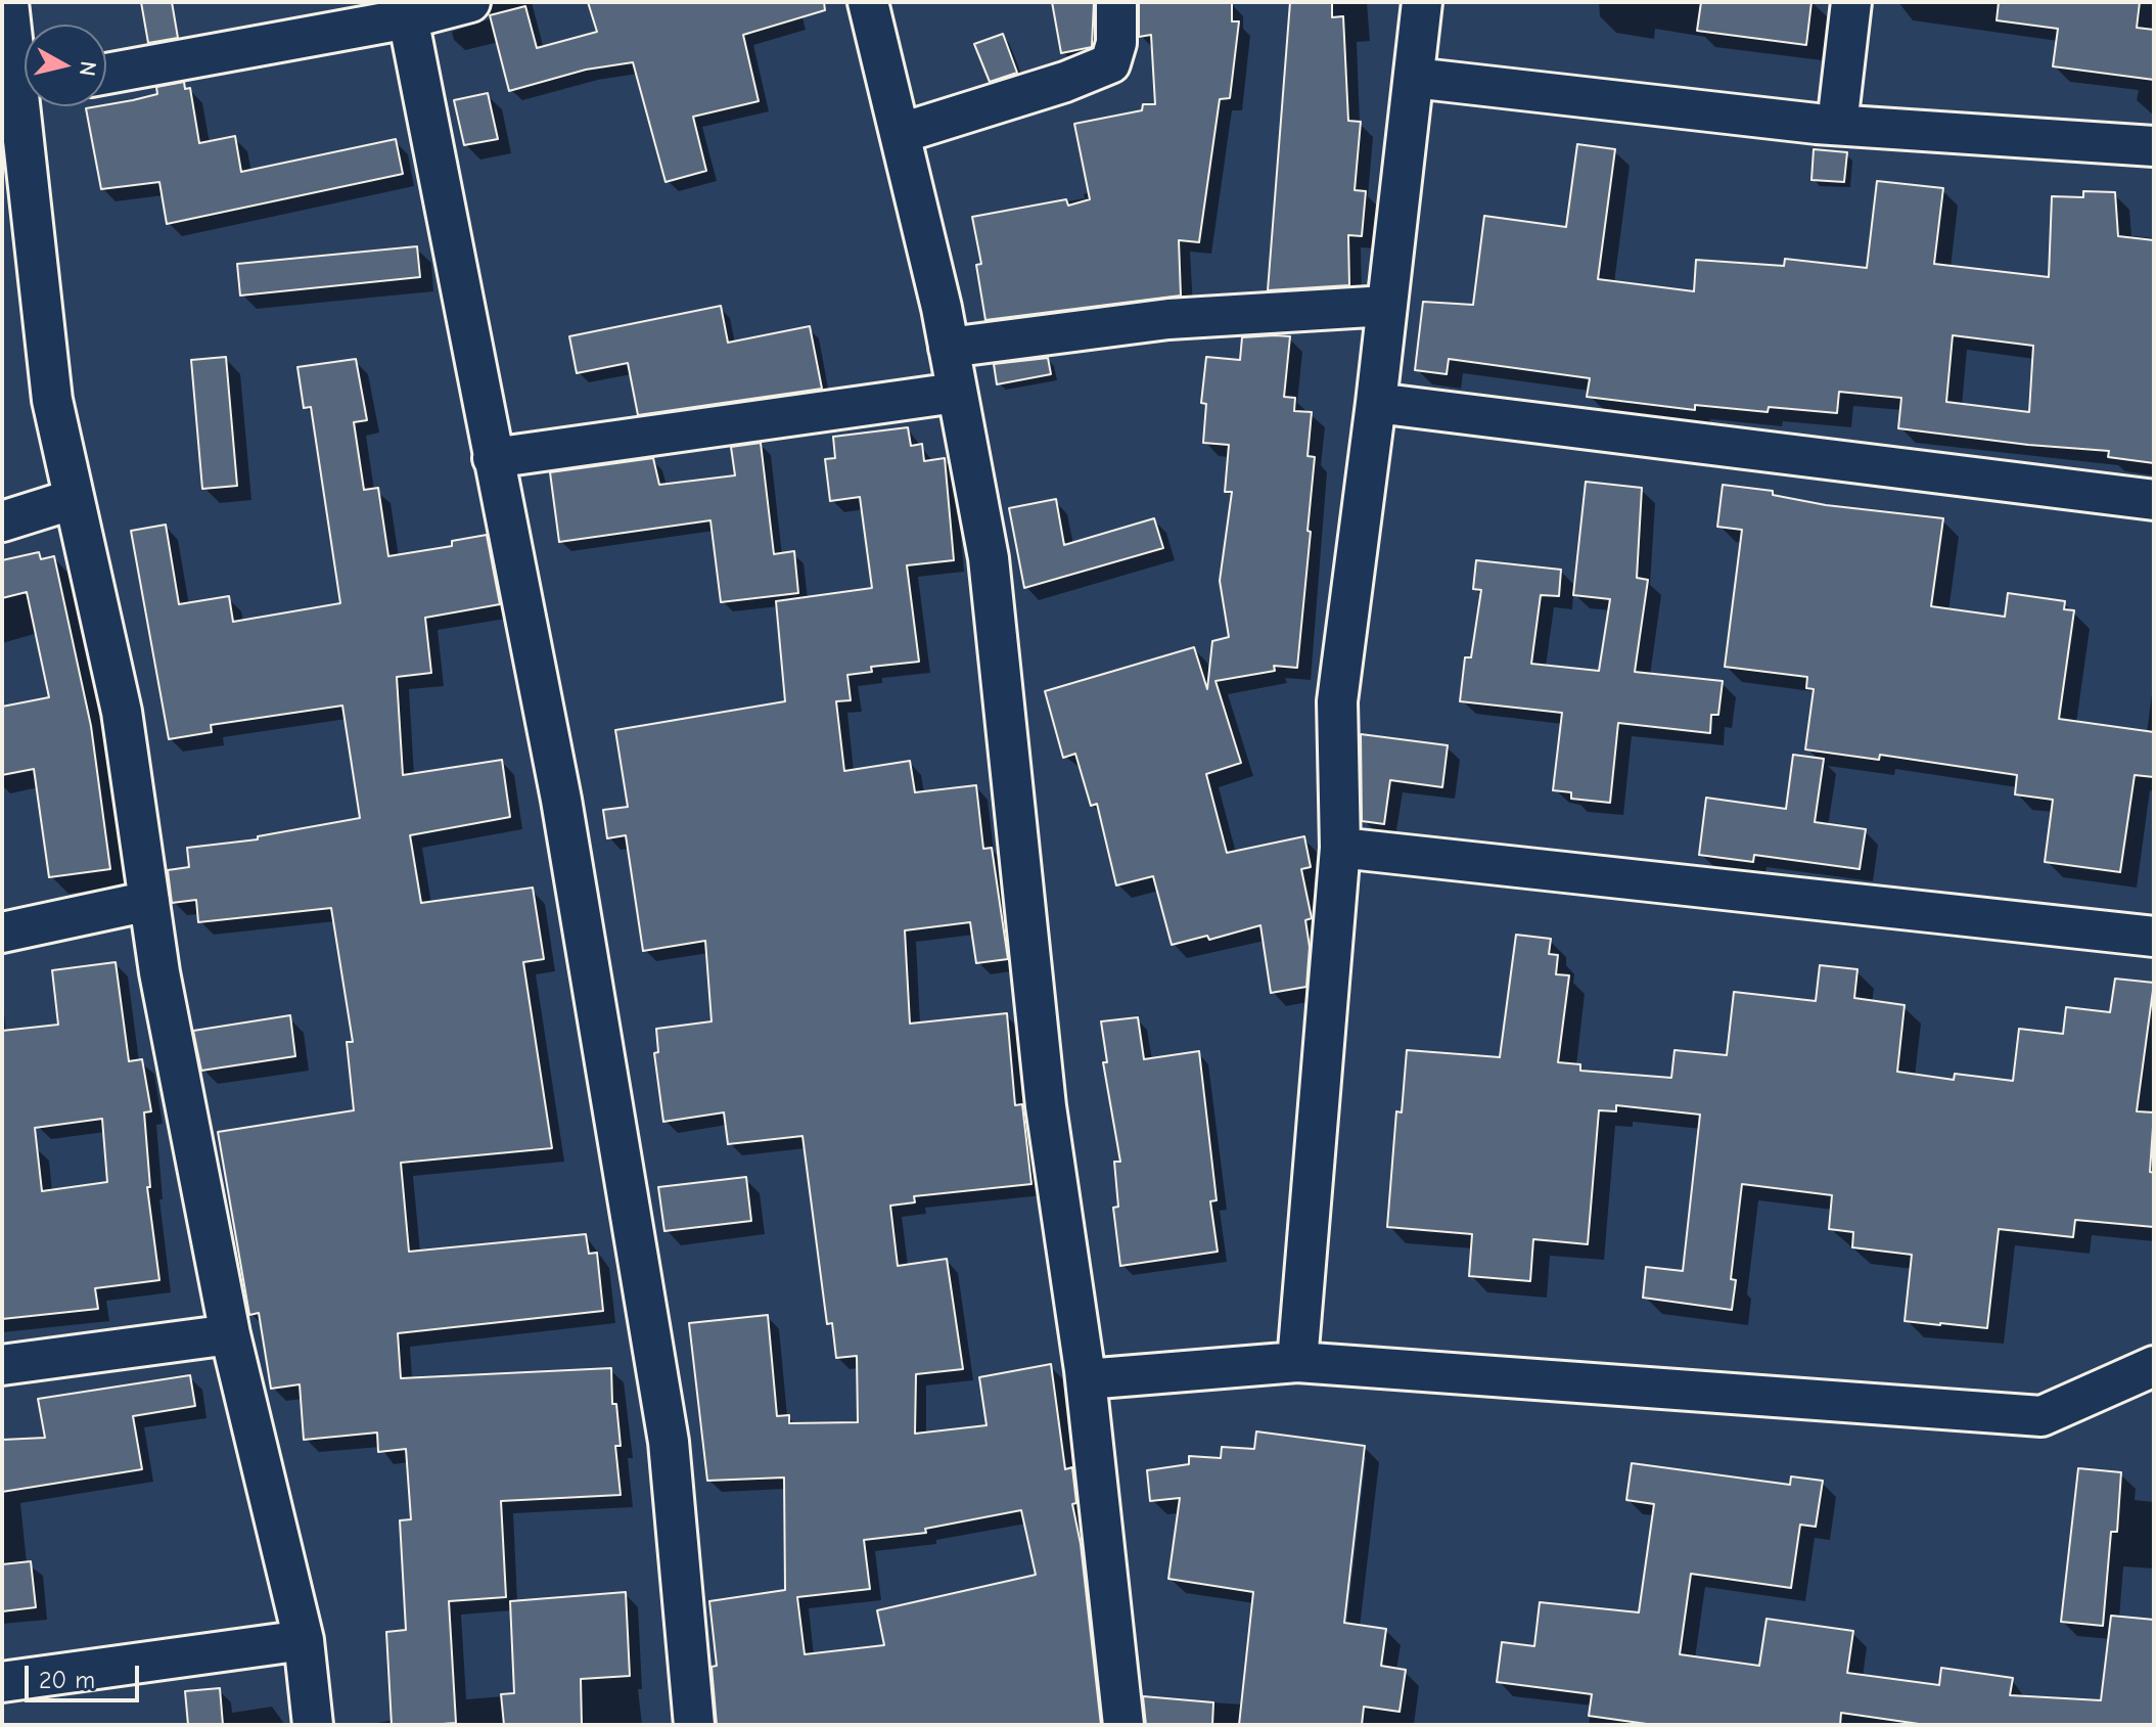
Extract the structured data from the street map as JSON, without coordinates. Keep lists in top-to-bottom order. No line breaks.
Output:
{"scale_bar":"20 m","north":"right"}
